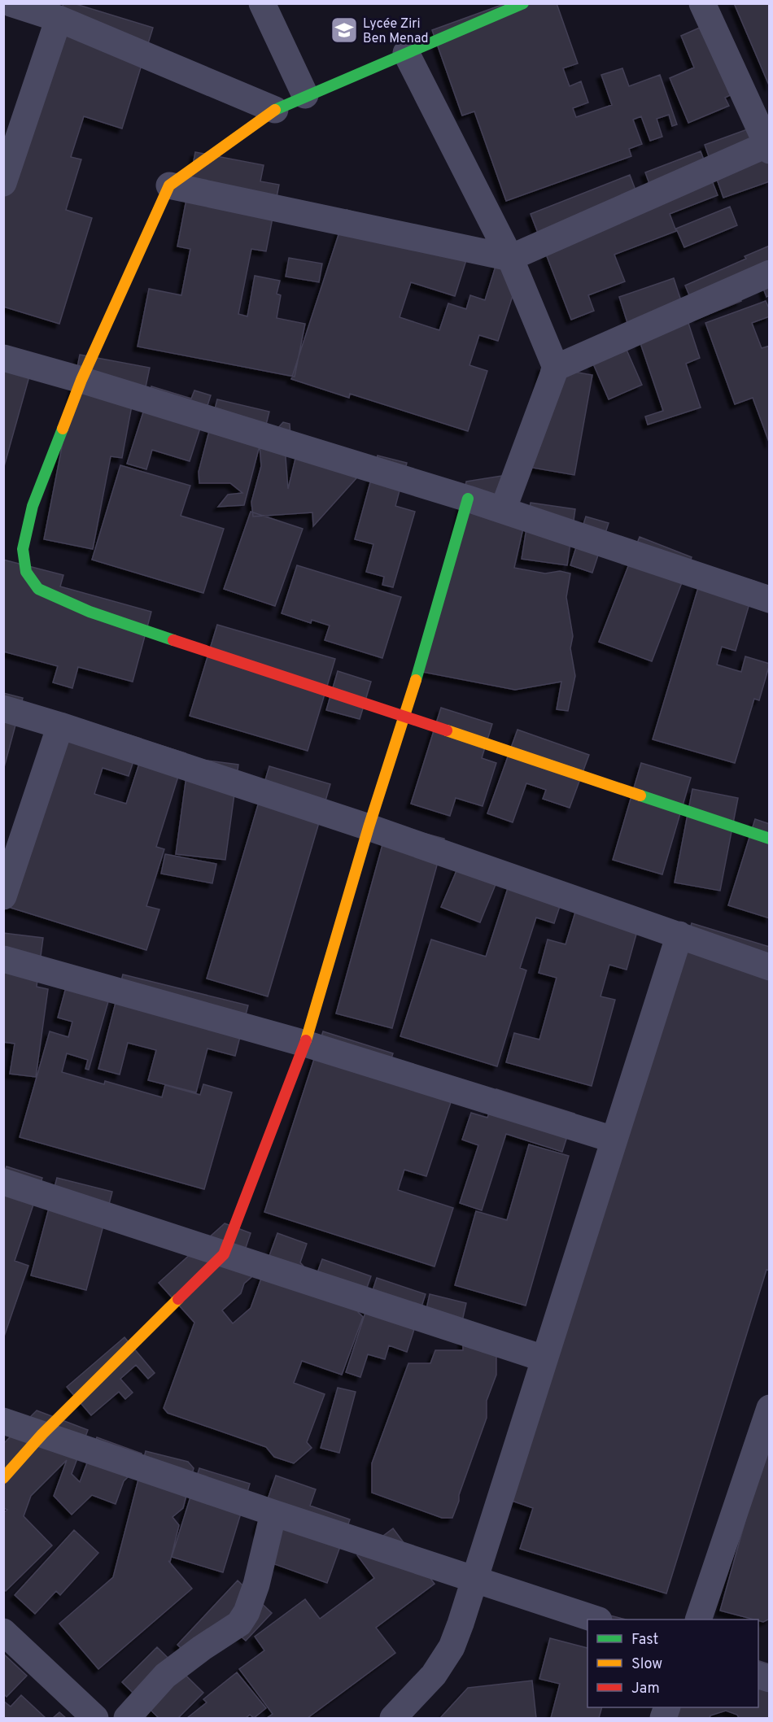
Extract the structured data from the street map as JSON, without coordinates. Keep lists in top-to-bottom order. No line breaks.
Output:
{"places":{"school or university":["Lycée Ziri Ben Menad"]},"legend":["Fast","Slow","Jam"]}
